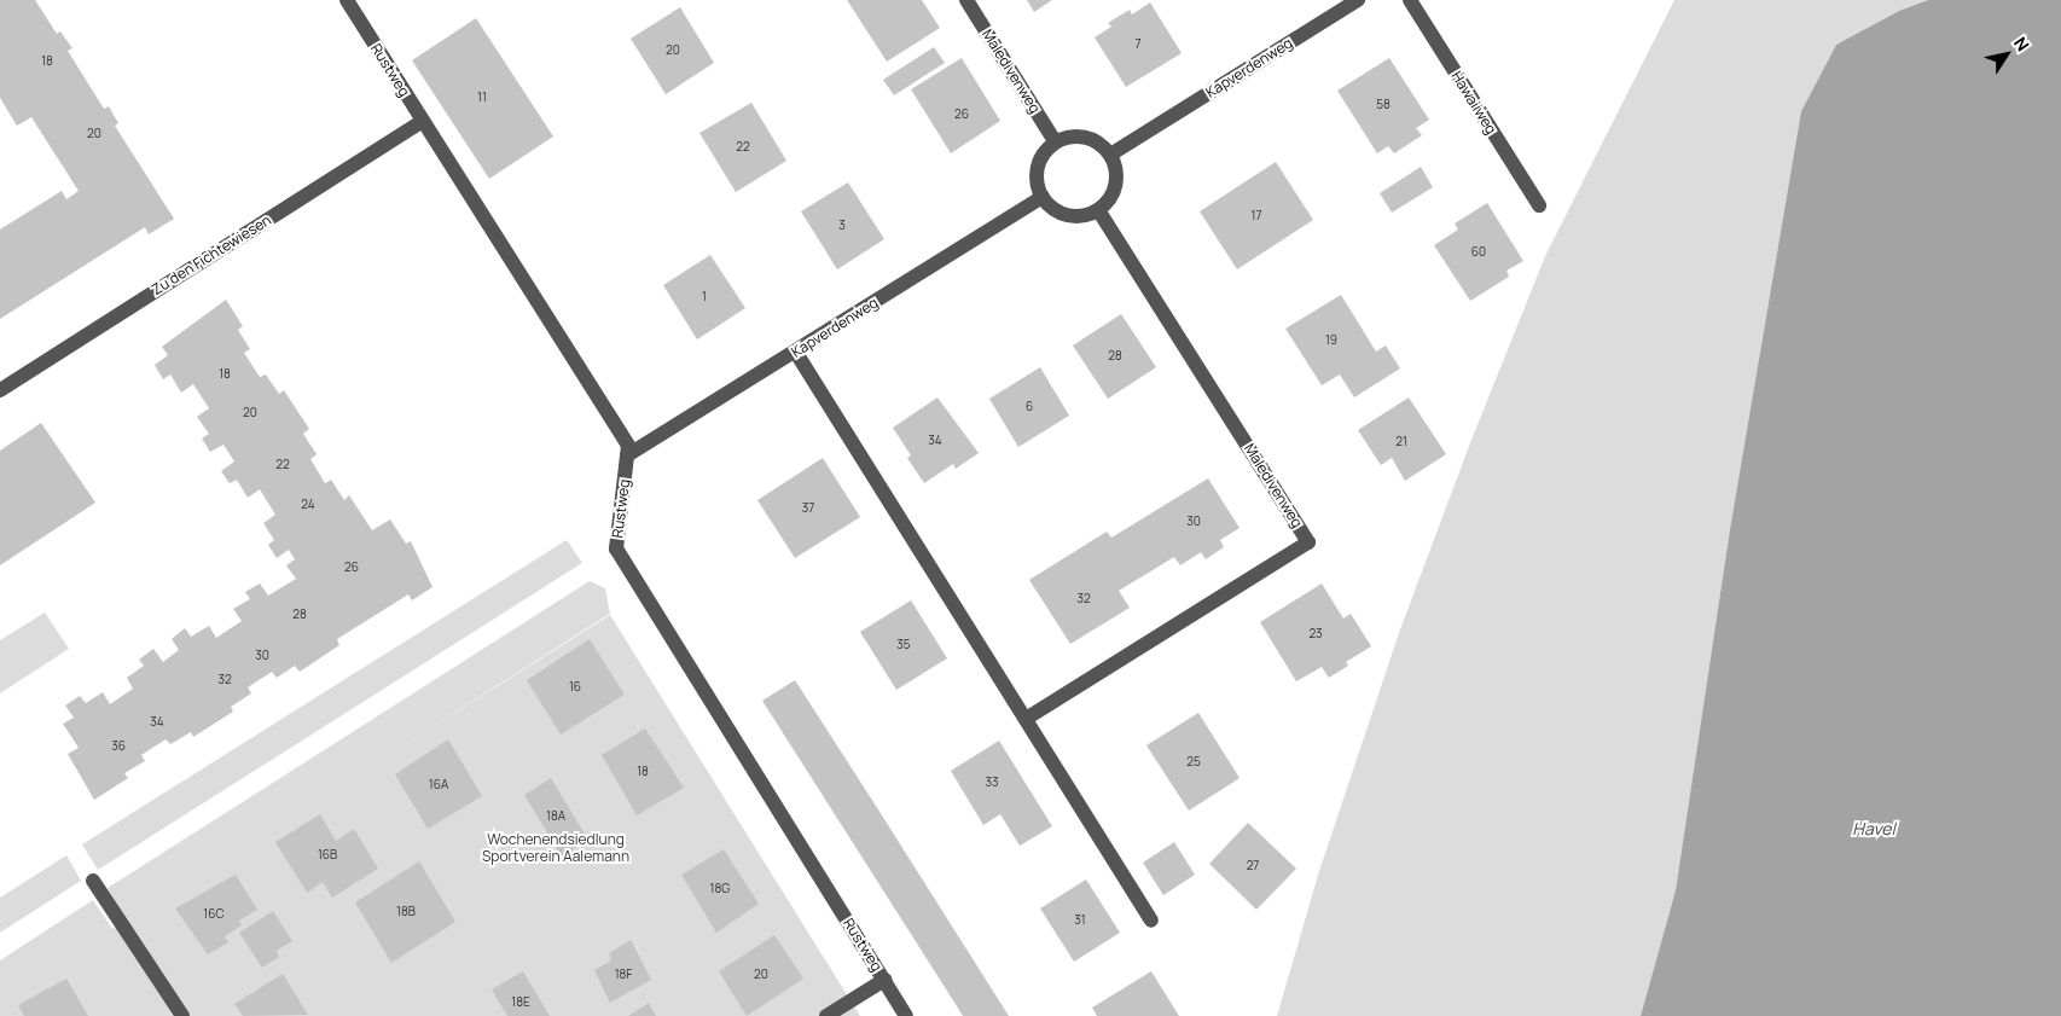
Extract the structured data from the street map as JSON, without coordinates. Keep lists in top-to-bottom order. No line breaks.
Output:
{"streets":{"street":["Kapverdenweg","Rustweg","Maledivenweg","Hawaiiweg","Zu den Fichtewiesen"]},"crossings":[["Kapverdenweg","Rustweg"],["Kapverdenweg","Maledivenweg"],["Rustweg","Zu den Fichtewiesen"]],"water":["Havel"],"parks":["Wochenendsiedlung Sportverein Aalemann"],"house_numbers":["7","20","18","11","58","26","20","22","17","3","60","1","19","28","18","6","20","34","21","22","24","37","30","26","32","28","23","35","30","32","16","34","36","25","18","33","16A","18A","16B","27","18G","18B","16C","31","18F","20","18E"],"north":"top right"}
